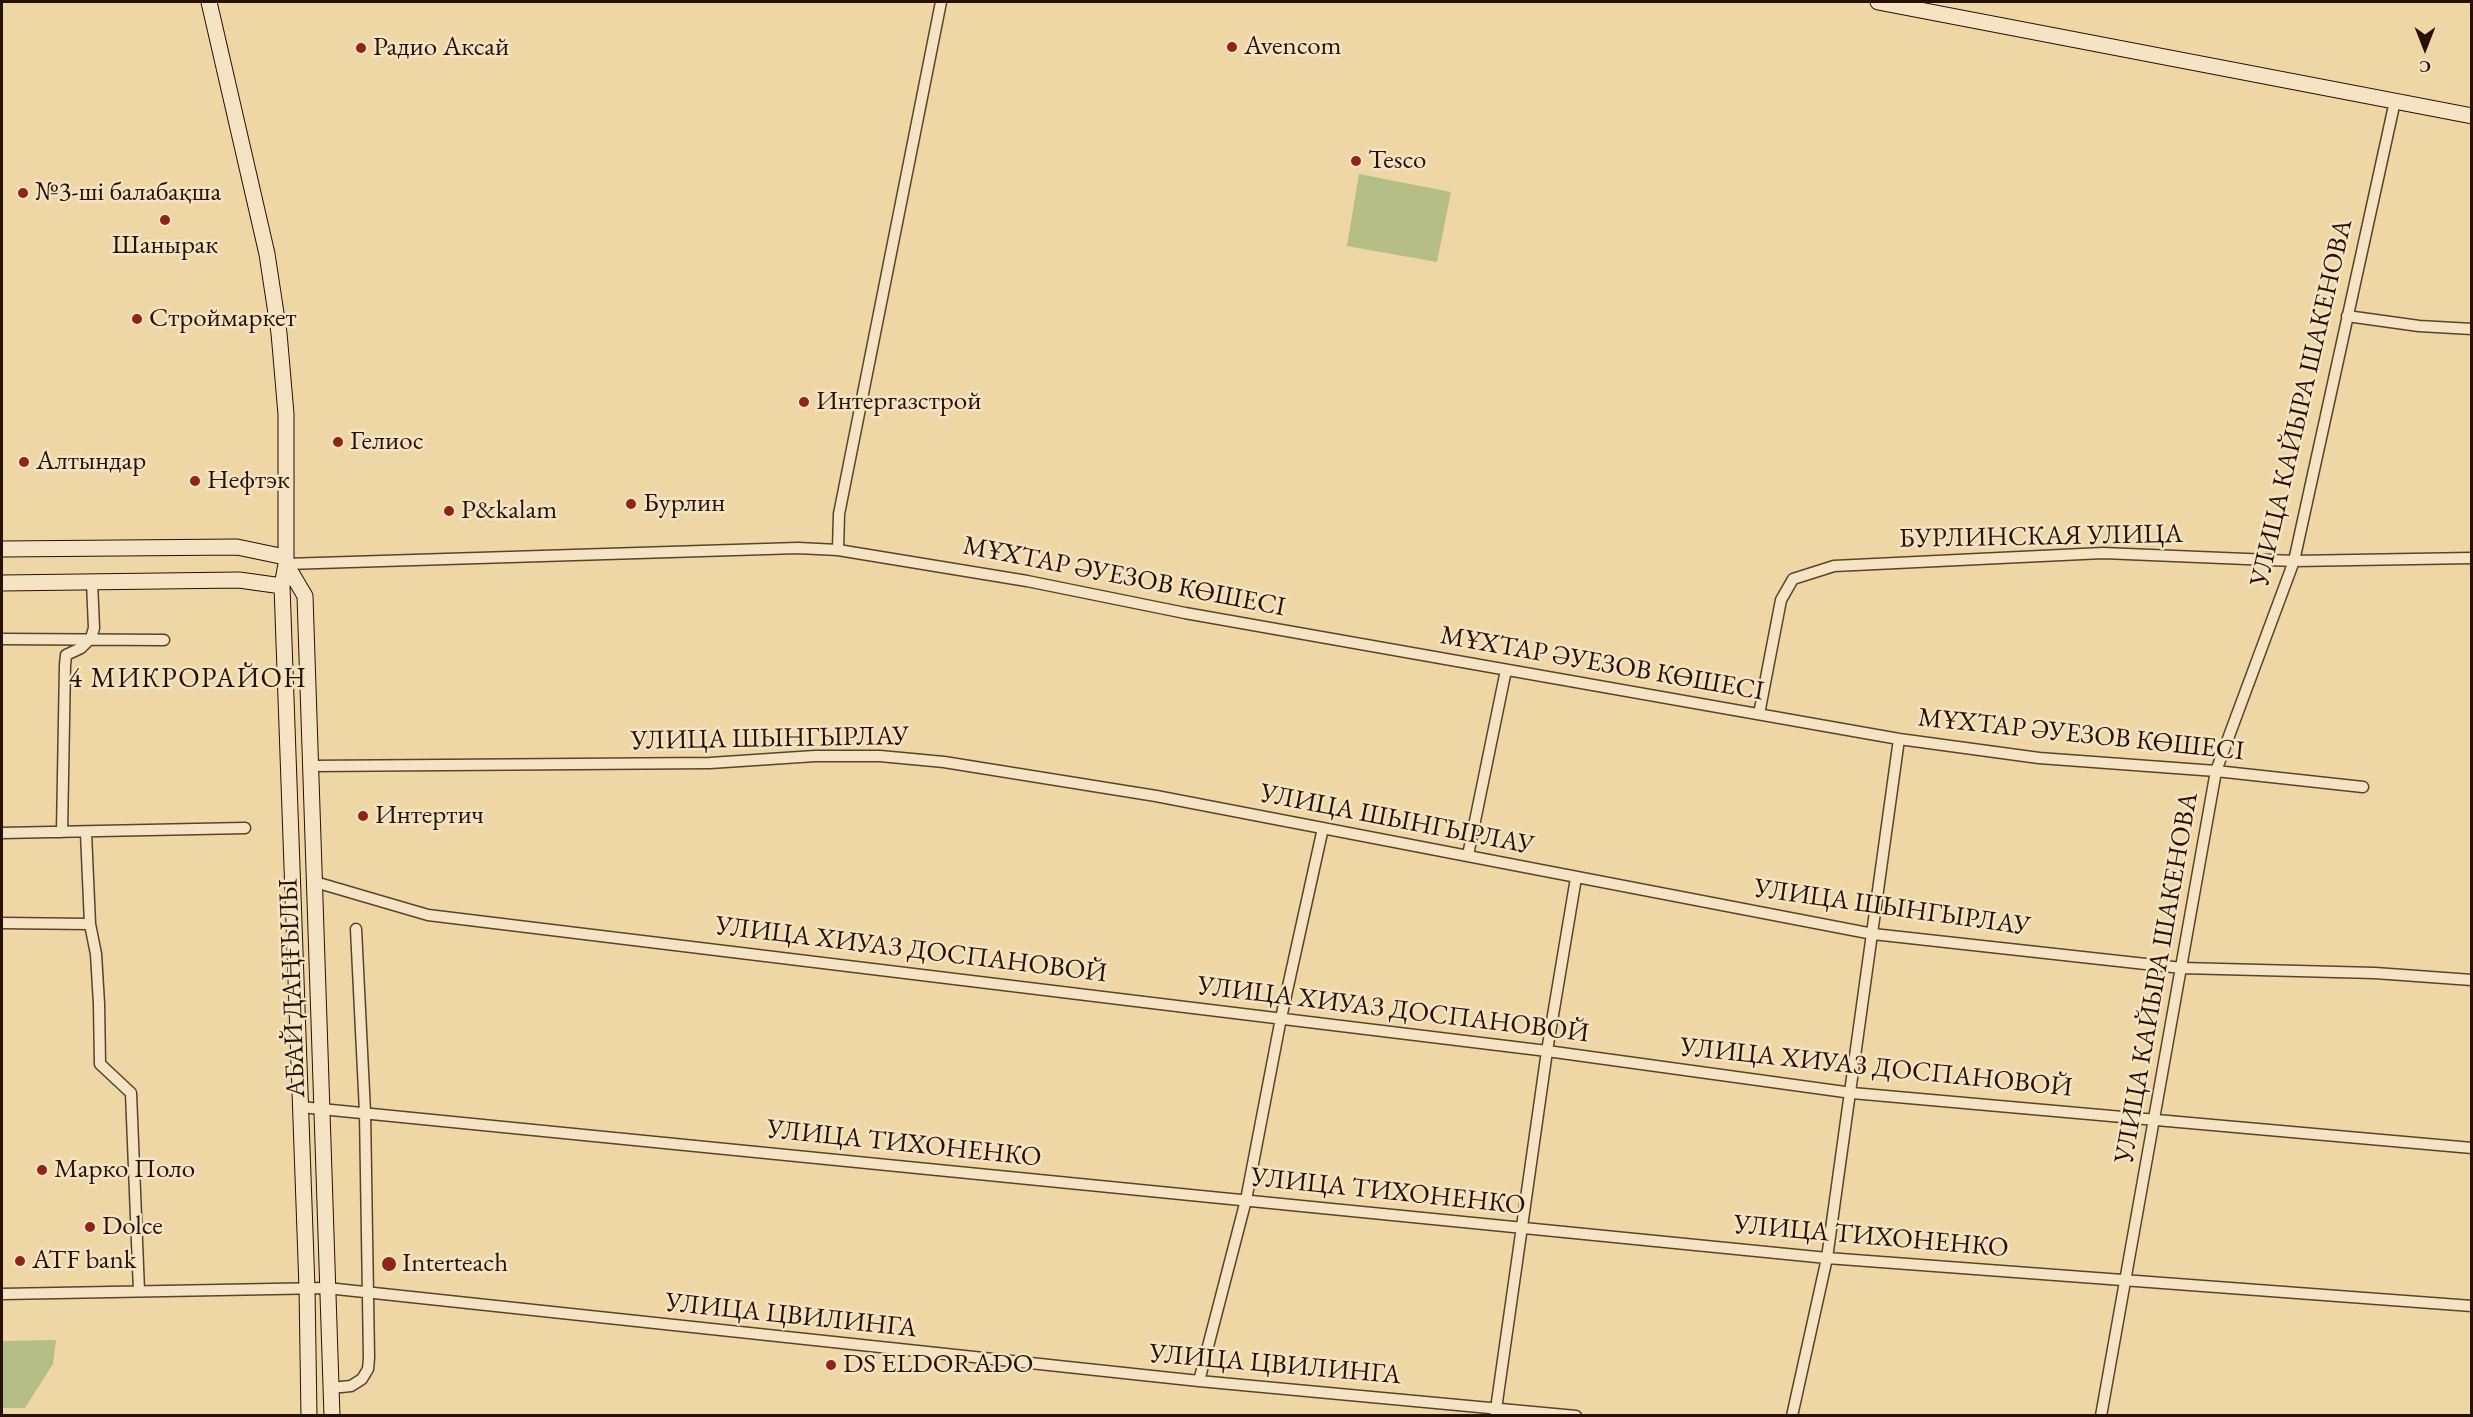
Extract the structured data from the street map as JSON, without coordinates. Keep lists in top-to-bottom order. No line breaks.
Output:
{"streets":{"main road":["АБАЙ ДАҢҒЫЛЫ"],"street":["УЛИЦА КАЙЫРА ШАКЕНОВА","БУРЛИНСКАЯ УЛИЦА","МҰХТАР ӘУЕЗОВ КӨШЕСІ","УЛИЦА ШЫНГЫРЛАУ","УЛИЦА ХИУАЗ ДОСПАНОВОЙ","УЛИЦА ТИХОНЕНКО","УЛИЦА ЦВИЛИНГА"]},"crossings":[["УЛИЦА КАЙЫРА ШАКЕНОВА","БУРЛИНСКАЯ УЛИЦА"],["УЛИЦА КАЙЫРА ШАКЕНОВА","МҰХТАР ӘУЕЗОВ КӨШЕСІ"],["УЛИЦА КАЙЫРА ШАКЕНОВА","УЛИЦА ШЫНГЫРЛАУ"],["УЛИЦА КАЙЫРА ШАКЕНОВА","УЛИЦА ХИУАЗ ДОСПАНОВОЙ"],["УЛИЦА КАЙЫРА ШАКЕНОВА","УЛИЦА ТИХОНЕНКО"],["БУРЛИНСКАЯ УЛИЦА","МҰХТАР ӘУЕЗОВ КӨШЕСІ"],["МҰХТАР ӘУЕЗОВ КӨШЕСІ","АБАЙ ДАҢҒЫЛЫ"],["УЛИЦА ШЫНГЫРЛАУ","АБАЙ ДАҢҒЫЛЫ"],["УЛИЦА ХИУАЗ ДОСПАНОВОЙ","АБАЙ ДАҢҒЫЛЫ"],["АБАЙ ДАҢҒЫЛЫ","УЛИЦА ТИХОНЕНКО"],["АБАЙ ДАҢҒЫЛЫ","УЛИЦА ЦВИЛИНГА"]],"districts":["4 МИКРОРАЙОН"],"places":["Avencom","Радио Аксай","Tesco","№3-ші балабақша","Шанырак","Строймаркет","Интергазстрой","Гелиос","Алтындар","Нефтэк","Бурлин","P&kalam","Интертич","Марко Поло","Dolce","ATF bank","Interteach","DS ELDORADO"],"north":"bottom"}
